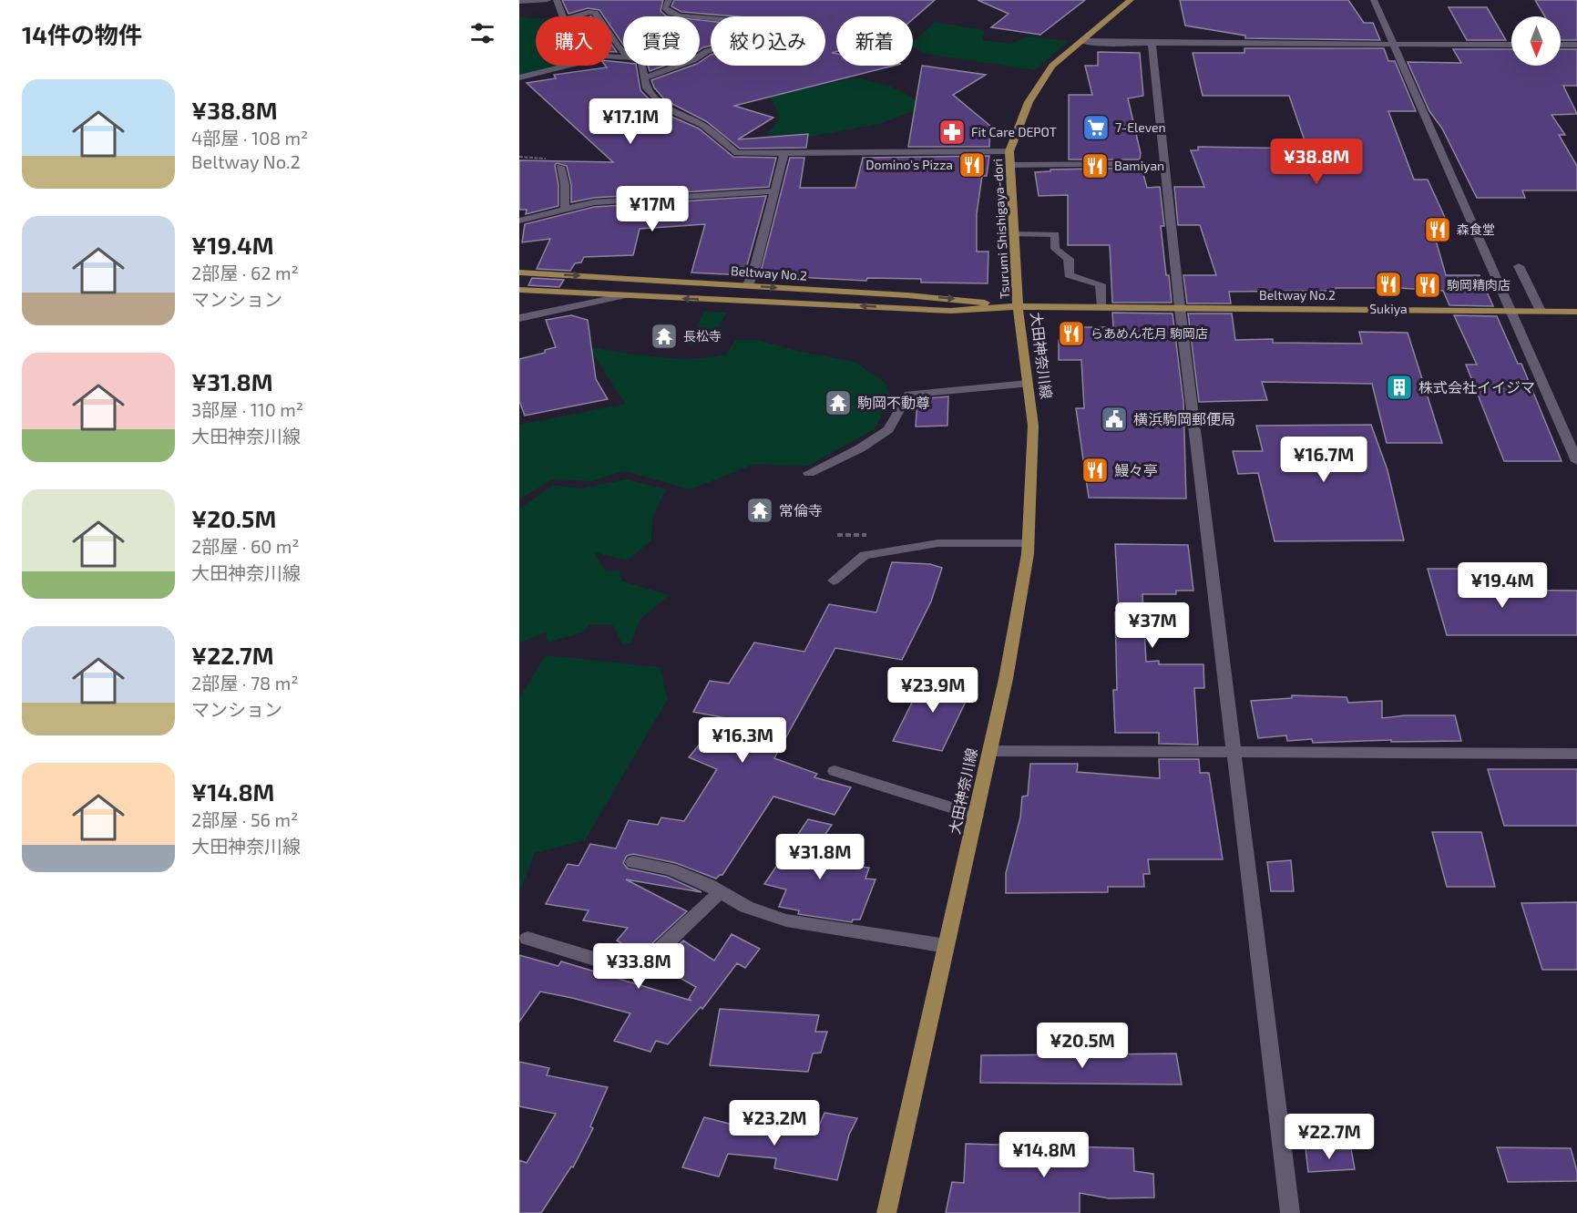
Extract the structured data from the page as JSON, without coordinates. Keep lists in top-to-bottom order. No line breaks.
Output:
{"streets":{"main road":["Tsurumi Shishigaya-dori","Beltway No.2","大田神奈川線"]},"crossings":[["Tsurumi Shishigaya-dori","Beltway No.2"],["Tsurumi Shishigaya-dori","大田神奈川線"],["Beltway No.2","大田神奈川線"]],"places":{"supermarket":["7-Eleven"],"pharmacy":["Fit Care DEPOT"],"restaurant":["Domino's Pizza","Bamiyan","森食堂","Sukiya","駒岡精肉店","らあめん花月 駒岡店","鰻々亭"],"temple":["長松寺","駒岡不動尊","常倫寺"],"building":["株式会社イイジマ"],"public building":["横浜駒岡郵便局"]},"north":"bottom","page":{"heading":"14件の物件","chip":["購入","賃貸","絞り込み","新着"],"list":[{"name":"¥38.8M","note":"4部屋 · 108 m² · Beltway No.2"},{"name":"¥19.4M","note":"2部屋 · 62 m² · マンション"},{"name":"¥31.8M","note":"3部屋 · 110 m² · 大田神奈川線"},{"name":"¥20.5M","note":"2部屋 · 60 m² · 大田神奈川線"},{"name":"¥22.7M","note":"2部屋 · 78 m² · マンション"},{"name":"¥14.8M","note":"2部屋 · 56 m² · 大田神奈川線"}],"price":["¥17.1M","¥38.8M","¥17M","¥16.7M","¥19.4M","¥37M","¥23.9M","¥16.3M","¥31.8M","¥33.8M","¥20.5M","¥23.2M","¥22.7M","¥14.8M"]}}
